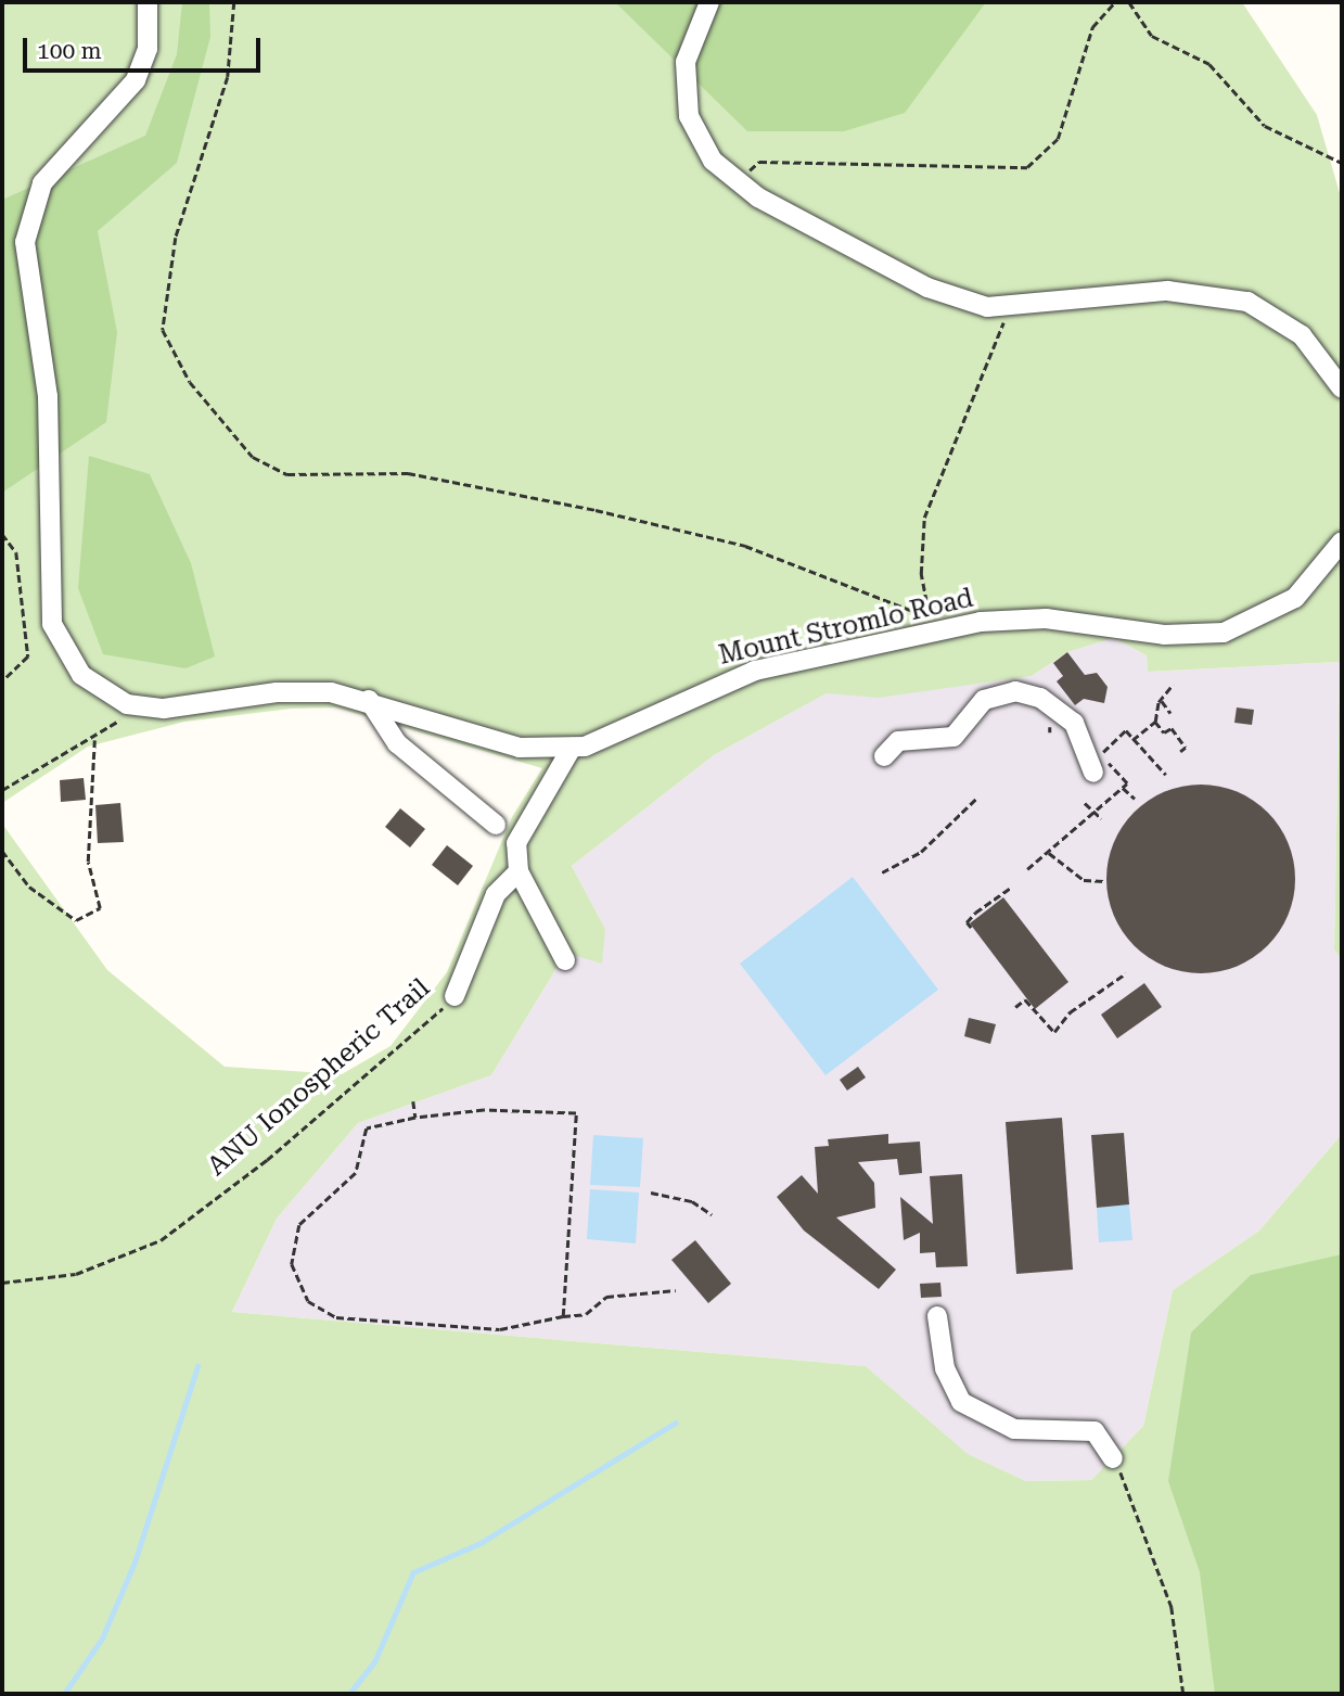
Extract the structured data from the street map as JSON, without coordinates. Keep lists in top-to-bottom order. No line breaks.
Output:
{"streets":{"street":["Mount Stromlo Road","ANU Ionospheric Trail"]},"scale_bar":"100 m"}
